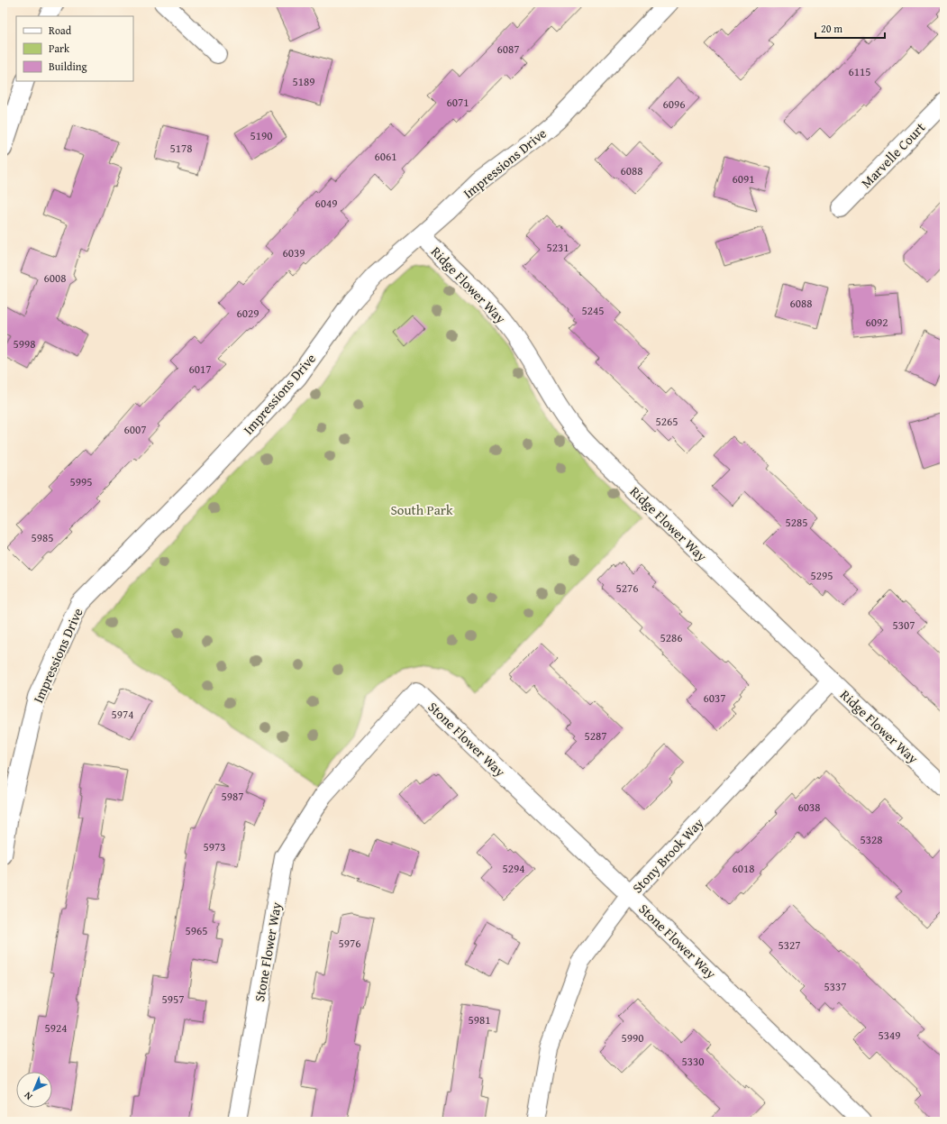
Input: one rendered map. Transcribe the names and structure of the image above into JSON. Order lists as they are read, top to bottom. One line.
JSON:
{"streets":{"street":["Marvelle Court","Impressions Drive","Ridge Flower Way","Stone Flower Way","Stony Brook Way"]},"crossings":[["Impressions Drive","Ridge Flower Way"],["Ridge Flower Way","Stony Brook Way"],["Stone Flower Way","Stony Brook Way"]],"parks":["South Park"],"house_numbers":["6087","6115","5189","6071","6096","5190","5178","6061","6088","6091","6049","5231","6039","6008","6088","5245","6029","6092","5998","6017","5265","6007","5995","5285","5985","5295","5276","5307","5286","6037","5974","5287","5987","6038","5328","5973","5294","6018","5965","5976","5327","5337","5957","5981","5924","5349","5990","5330"],"legend":["Road","Park","Building"],"scale_bar":"20 m","north":"bottom left"}
